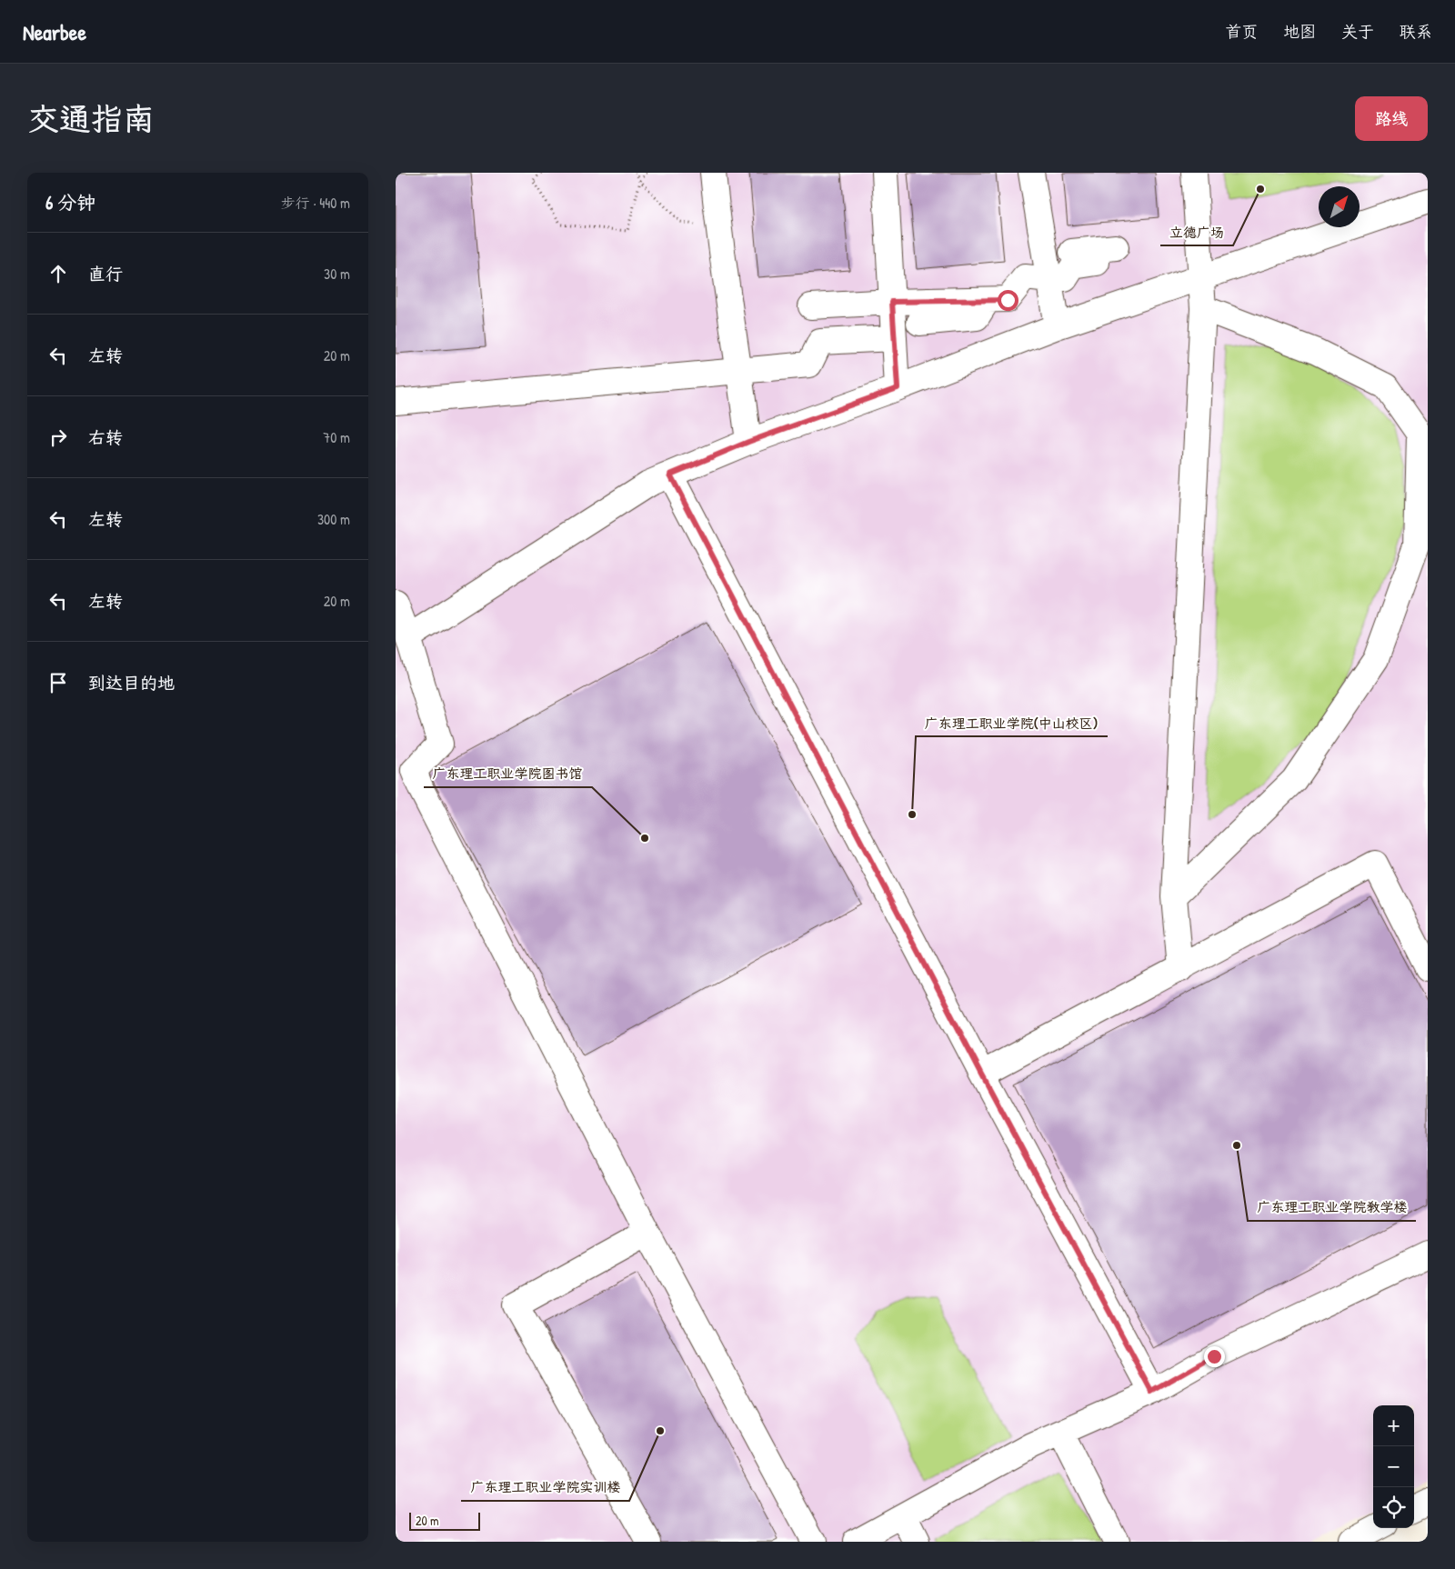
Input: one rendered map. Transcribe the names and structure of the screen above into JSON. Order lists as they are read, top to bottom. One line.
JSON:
{"places":["立德广场","广东理工职业学院(中山校区)","广东理工职业学院图书馆","广东理工职业学院教学楼","广东理工职业学院实训楼"],"scale_bar":"20 m","north":"top right","page":{"header":"Nearbee","nav":["首页","地图","关于","联系"],"buttons":"路线","title":"交通指南","heading":["6 分钟","步行 · 440 m"],"list":[["直行","30 m"],["左转","20 m"],["右转","70 m"],["左转","300 m"],["左转","20 m"],"到达目的地"],"map_buttons":["+","−"],"scale":"20 m"}}
